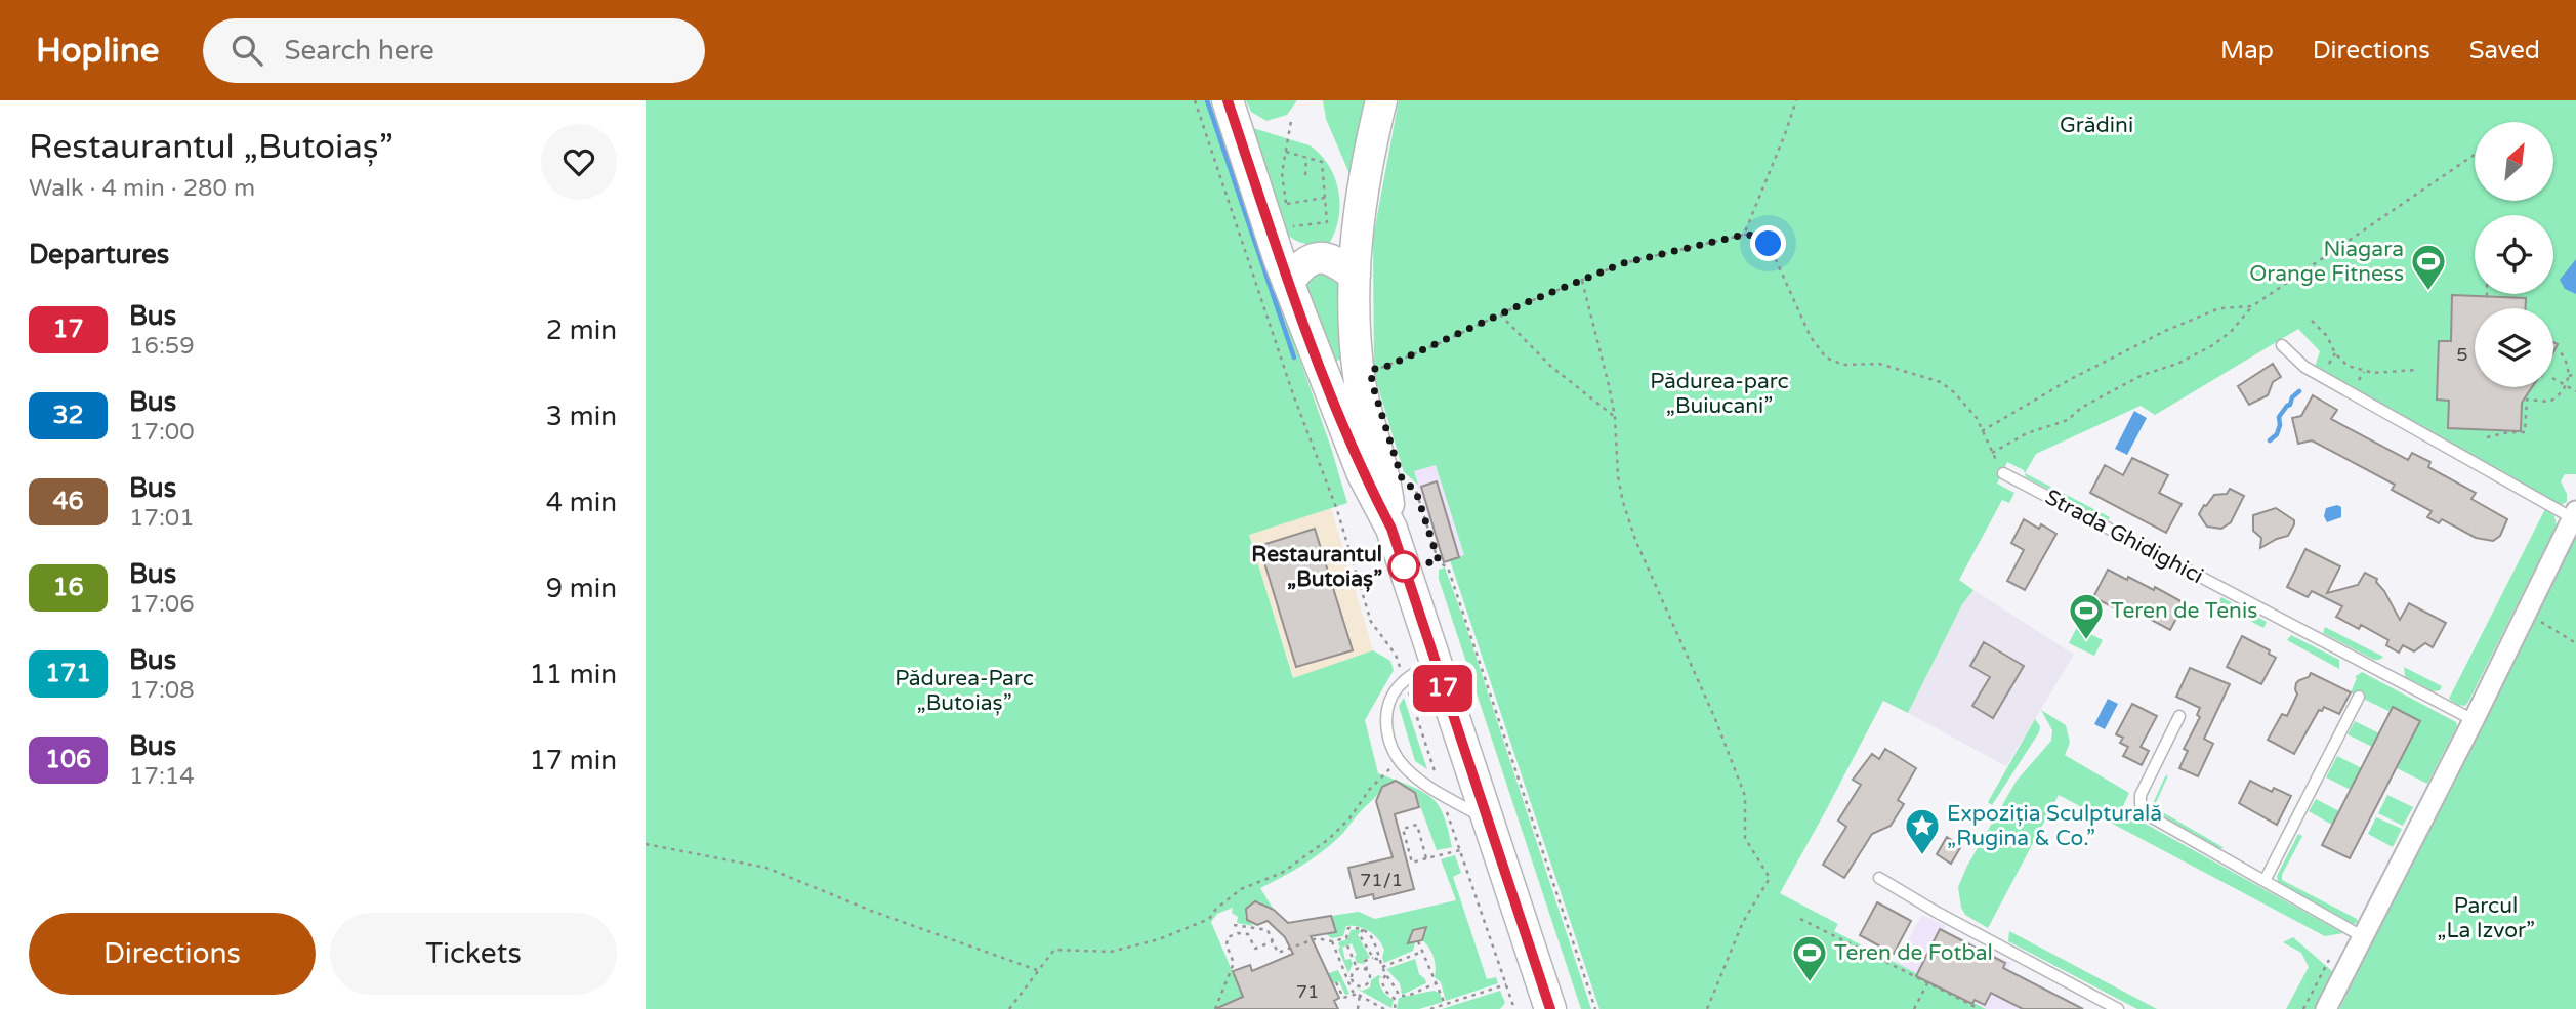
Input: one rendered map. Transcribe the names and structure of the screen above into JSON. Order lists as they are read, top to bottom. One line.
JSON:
{"streets":{"lane":["Strada Ghidighici"]},"parks":["Grădini","Pădurea-parc „Buiucani”","Pădurea-Parc „Butoiaș”","Parcul „La Izvor”"],"places":{"sports":["Niagara Orange Fitness","Teren de Tenis","Teren de Fotbal"],"other":["Restaurantul „Butoiaș”"],"place":["Expoziția Sculpturală „Rugina & Co.”"]},"lines":["bus line 17"],"house_numbers":["5","71/1","71"],"north":"top right","page":{"header":"Hopline","search":"Search here","nav":["Map","Directions","Saved"],"heading":[["Restaurantul „Butoiaș”","Walk · 4 min · 280 m"],"Departures"],"on_map":"17","list":[{"mark":"17","name":"Bus","note":"16:59","value":"2 min"},{"mark":"32","name":"Bus","note":"17:00","value":"3 min"},{"mark":"46","name":"Bus","note":"17:01","value":"4 min"},{"mark":"16","name":"Bus","note":"17:06","value":"9 min"},{"mark":"171","name":"Bus","note":"17:08","value":"11 min"},{"mark":"106","name":"Bus","note":"17:14","value":"17 min"}],"buttons":["Directions","Tickets"]}}
